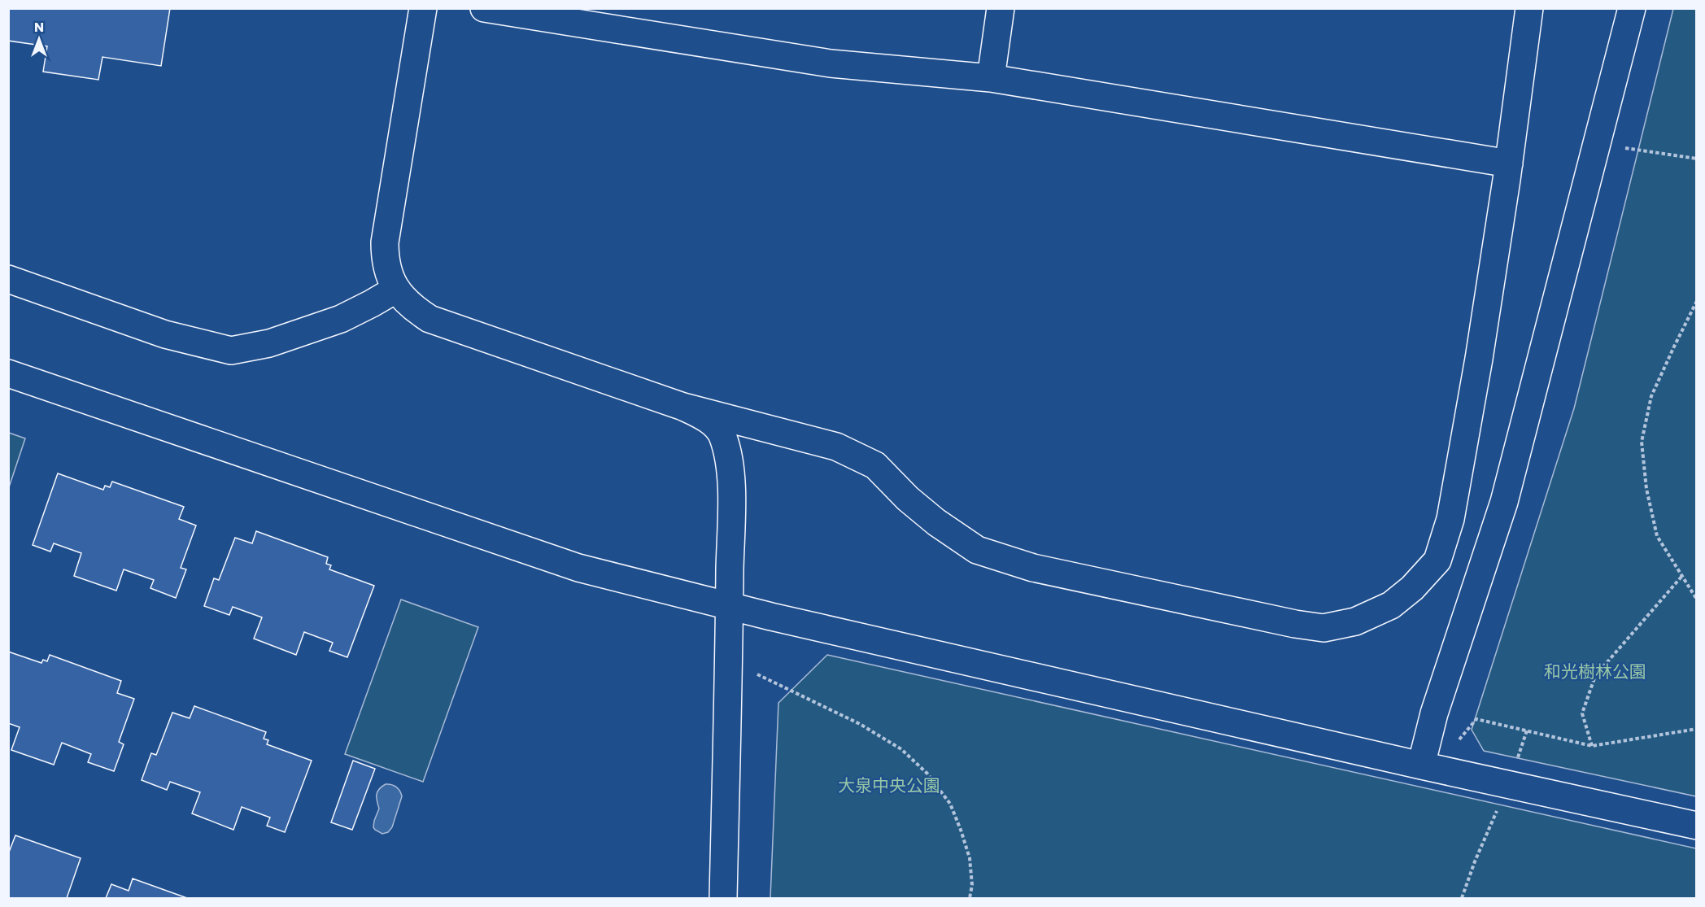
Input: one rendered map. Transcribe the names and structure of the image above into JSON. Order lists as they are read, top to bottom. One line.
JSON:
{"parks":["和光樹林公園","大泉中央公園"],"north":"top"}
